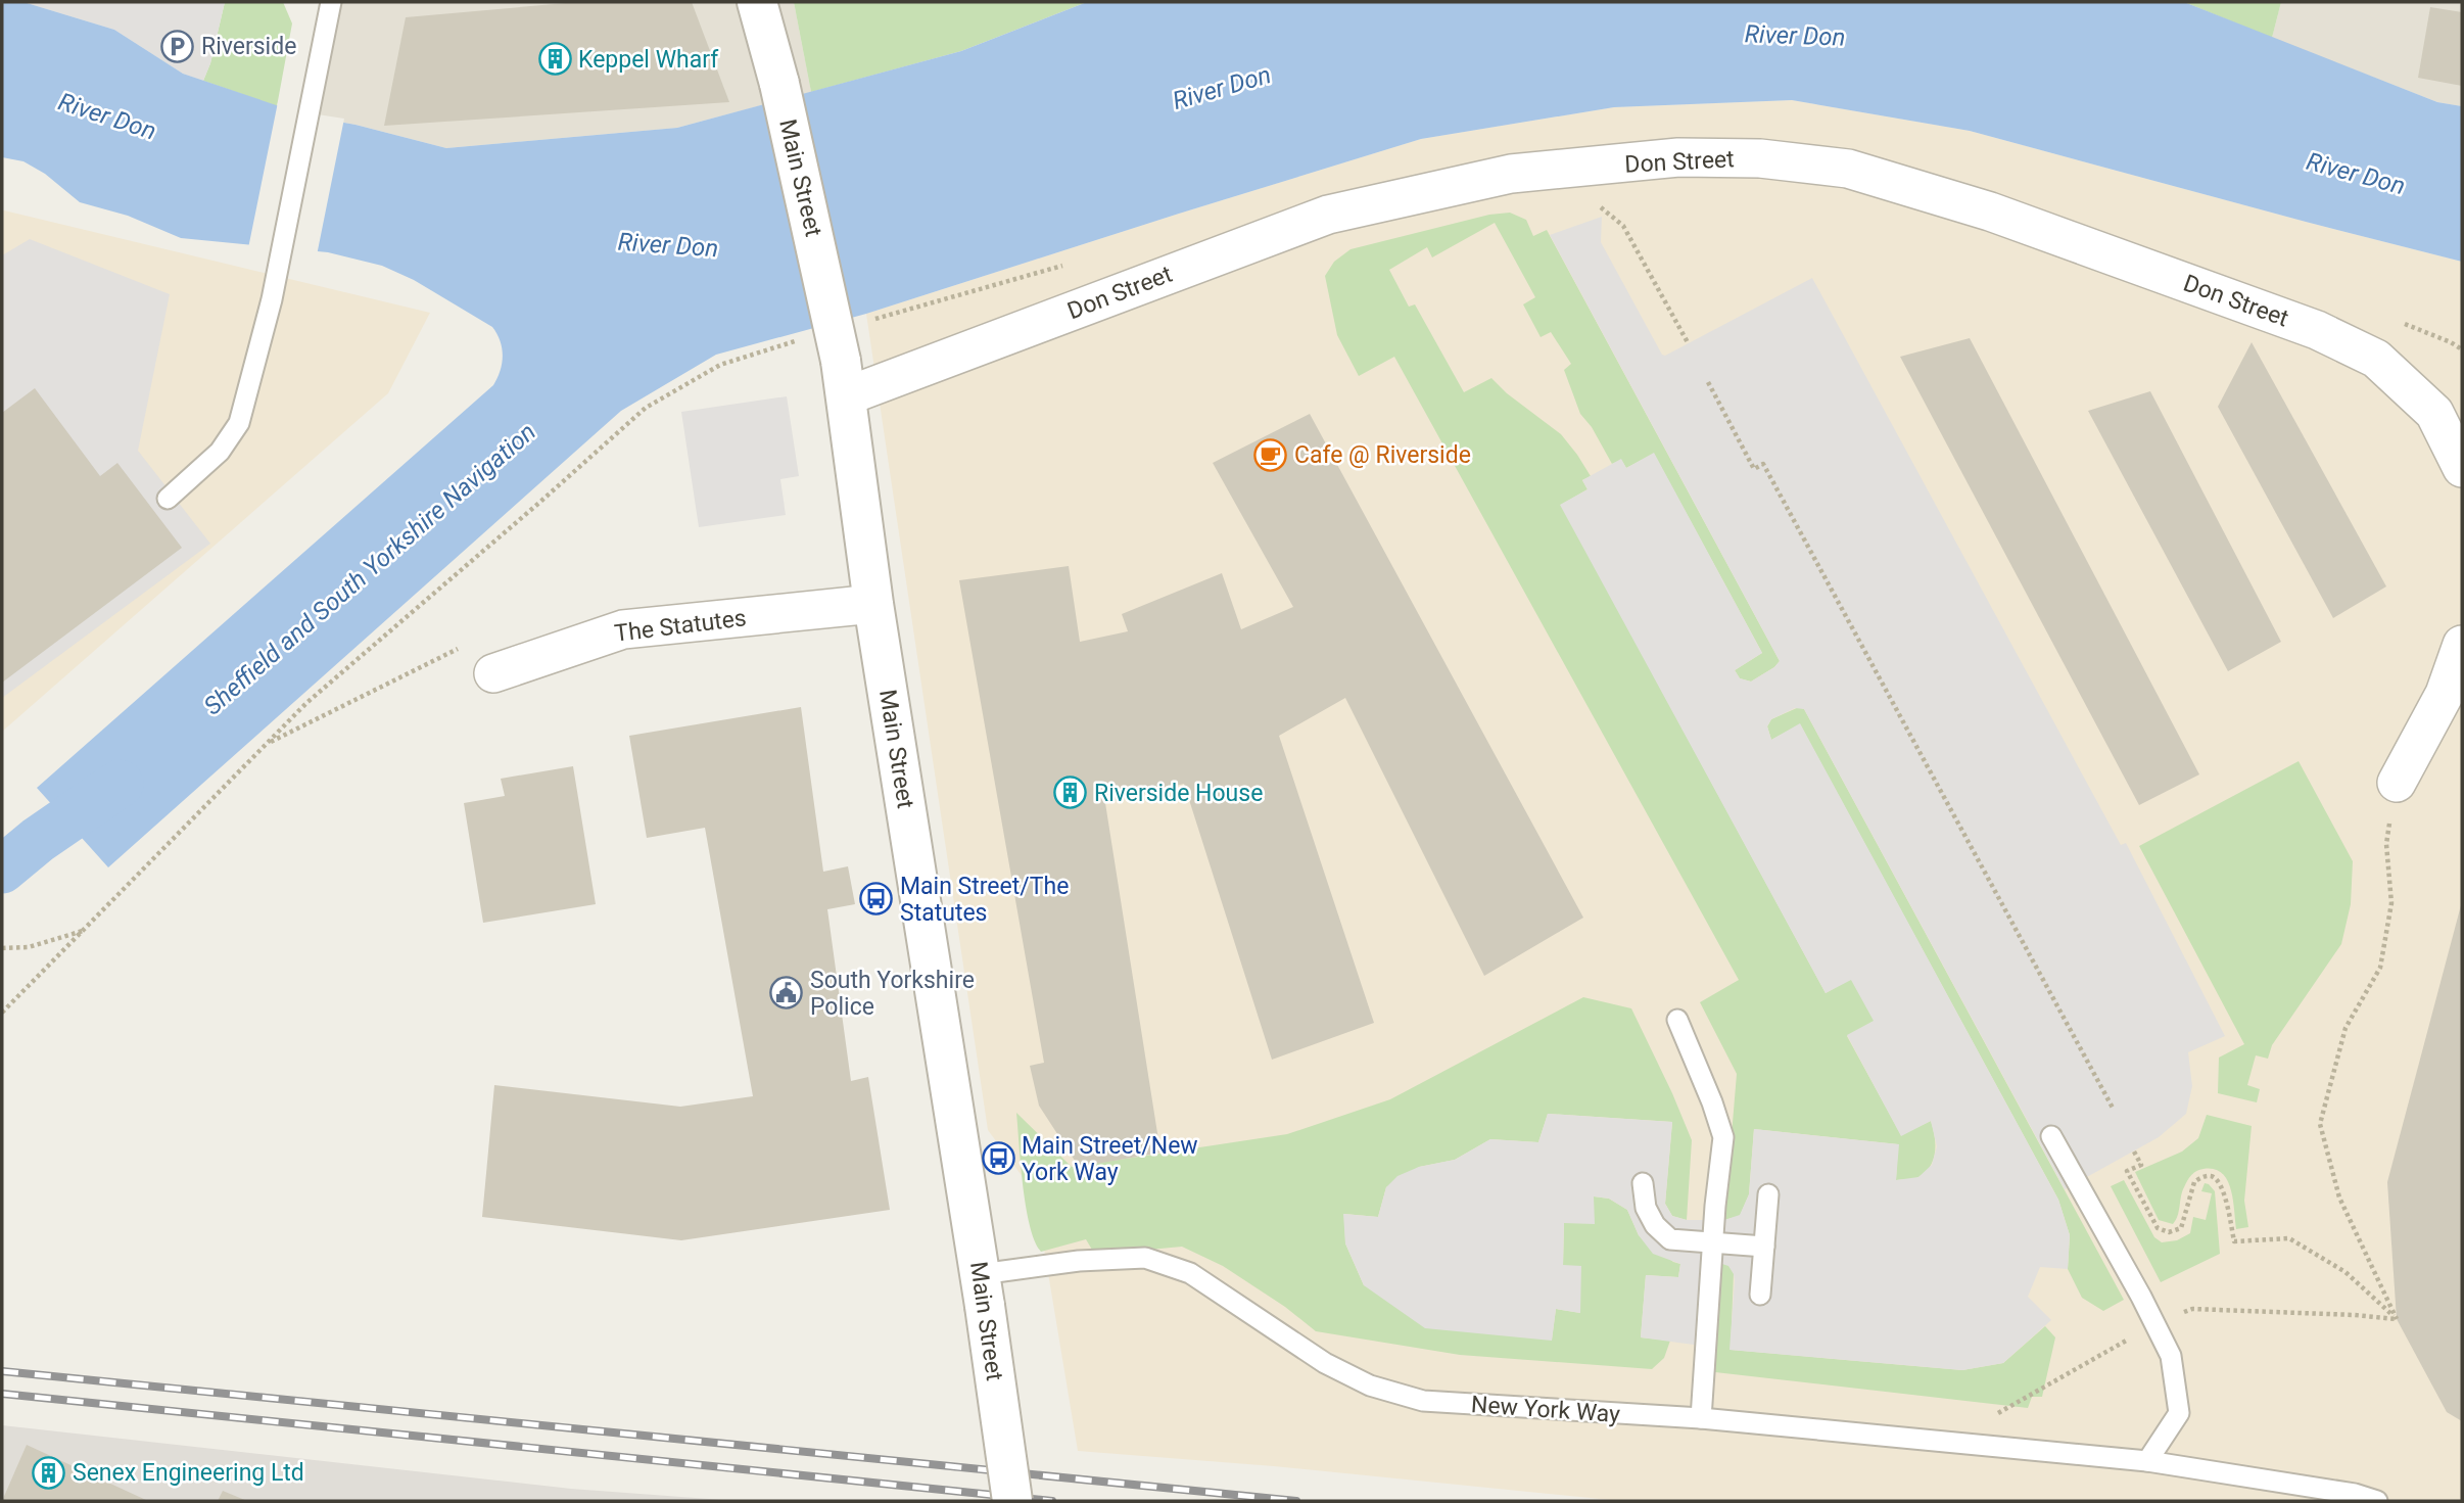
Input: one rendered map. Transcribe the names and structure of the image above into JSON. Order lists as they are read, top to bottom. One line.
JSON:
{"streets":{"street":["Don Street","Main Street","The Statutes"],"lane":["New York Way"]},"crossings":[["Don Street","Main Street"],["Main Street","The Statutes"],["Main Street","New York Way"]],"water":["River Don","Sheffield and South Yorkshire Navigation"],"places":{"parking":["Riverside"],"building":["Keppel Wharf","Riverside House","Senex Engineering Ltd"],"cafe":["Cafe @ Riverside"],"bus stop":["Main Street/The Statutes","Main Street/New York Way"],"public building":["South Yorkshire Police"]}}
